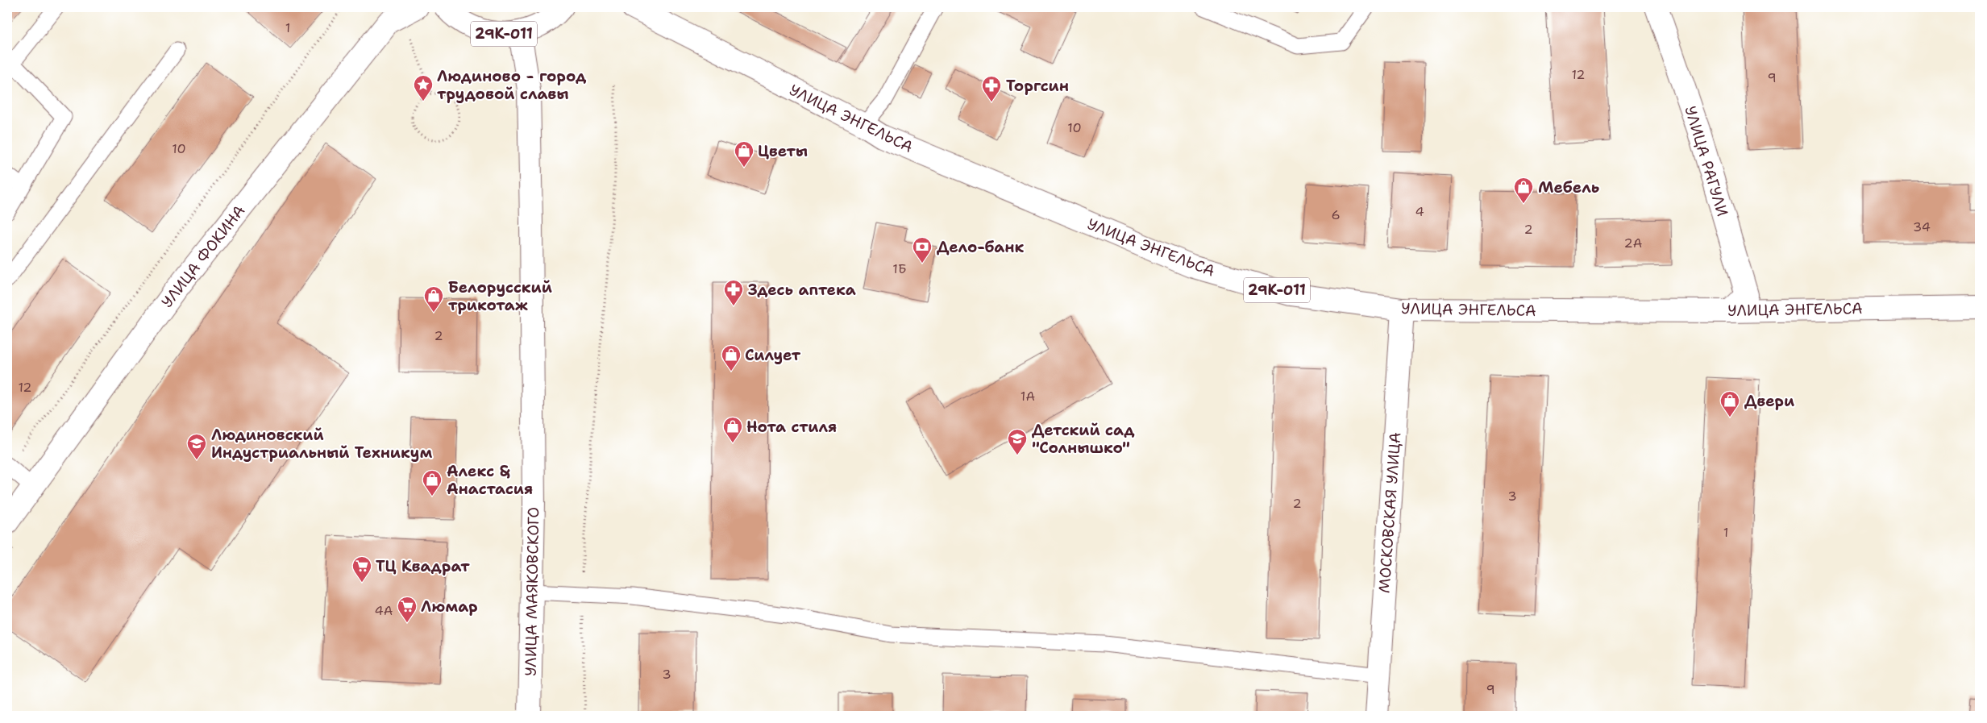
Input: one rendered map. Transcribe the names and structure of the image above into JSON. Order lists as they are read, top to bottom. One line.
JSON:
{"streets":{"street":["29К-011","УЛИЦА ЭНГЕЛЬСА","УЛИЦА РАГУЛИ","УЛИЦА ФОКИНА","МОСКОВСКАЯ УЛИЦА","УЛИЦА МАЯКОВСКОГО"]},"crossings":[["29К-011","УЛИЦА МАЯКОВСКОГО"],["УЛИЦА ЭНГЕЛЬСА","УЛИЦА РАГУЛИ"],["УЛИЦА ЭНГЕЛЬСА","МОСКОВСКАЯ УЛИЦА"]],"places":{"place":["Людиново - город трудовой славы"],"pharmacy":["Торгсин","Здесь аптека"],"shop":["Цветы","Мебель","Белорусский трикотаж","Силует","Двери","Нота стиля","Алекс & Анастасия"],"bank":["Дело-банк"],"school or university":["Детский сад \"Солнышко\"","Людиновский Индустриальный Техникум"],"supermarket":["ТЦ Квадрат","Люмар"]},"house_numbers":["1","12","9","10","10","4","6","34","2","2А","1Б","2","12","1А","3","2","1","4А","3","9"]}
